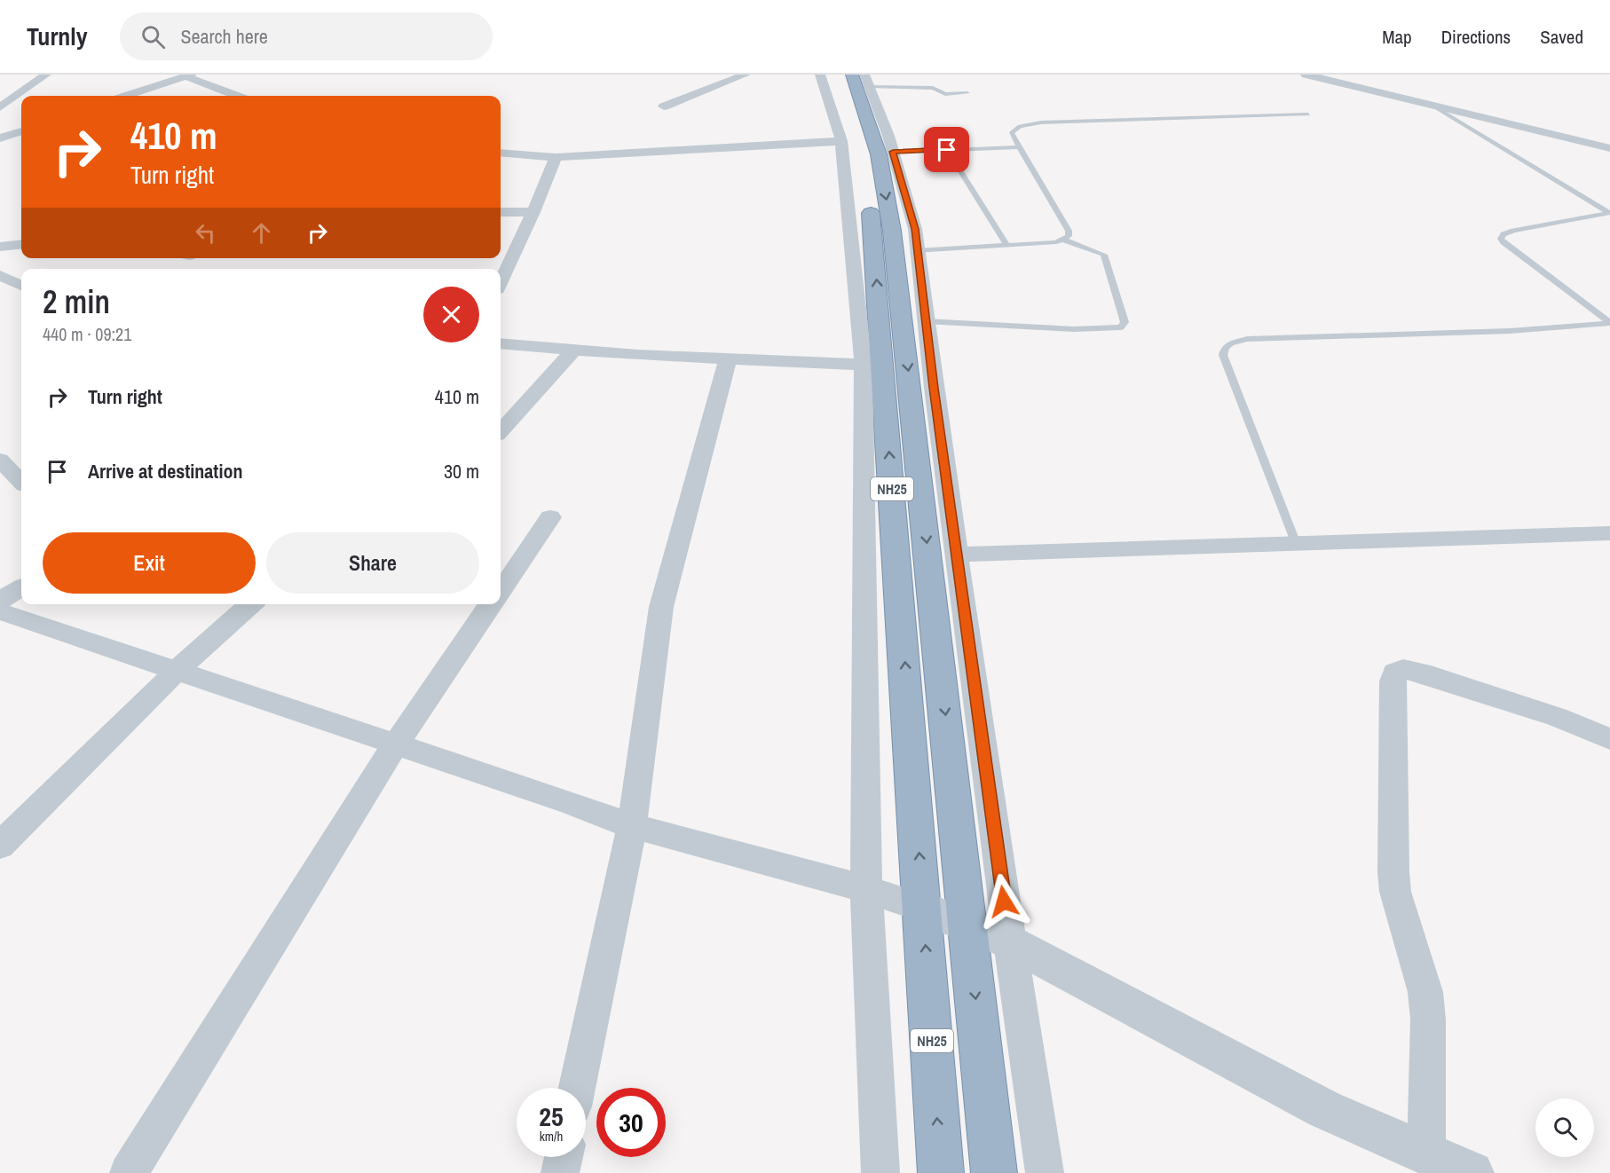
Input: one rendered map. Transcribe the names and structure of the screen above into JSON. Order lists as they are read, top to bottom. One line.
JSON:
{"streets":{"highway":["NH25"]},"page":{"header":"Turnly","search":"Search here","nav":["Map","Directions","Saved"],"turn":["410 m","Turn right"],"heading":["2 min","440 m · 09:21"],"list":[{"name":"Turn right","value":"410 m"},{"name":"Arrive at destination","value":"30 m"}],"buttons":["Exit","Share"],"speed":"25 km/h","limit":"30"}}
